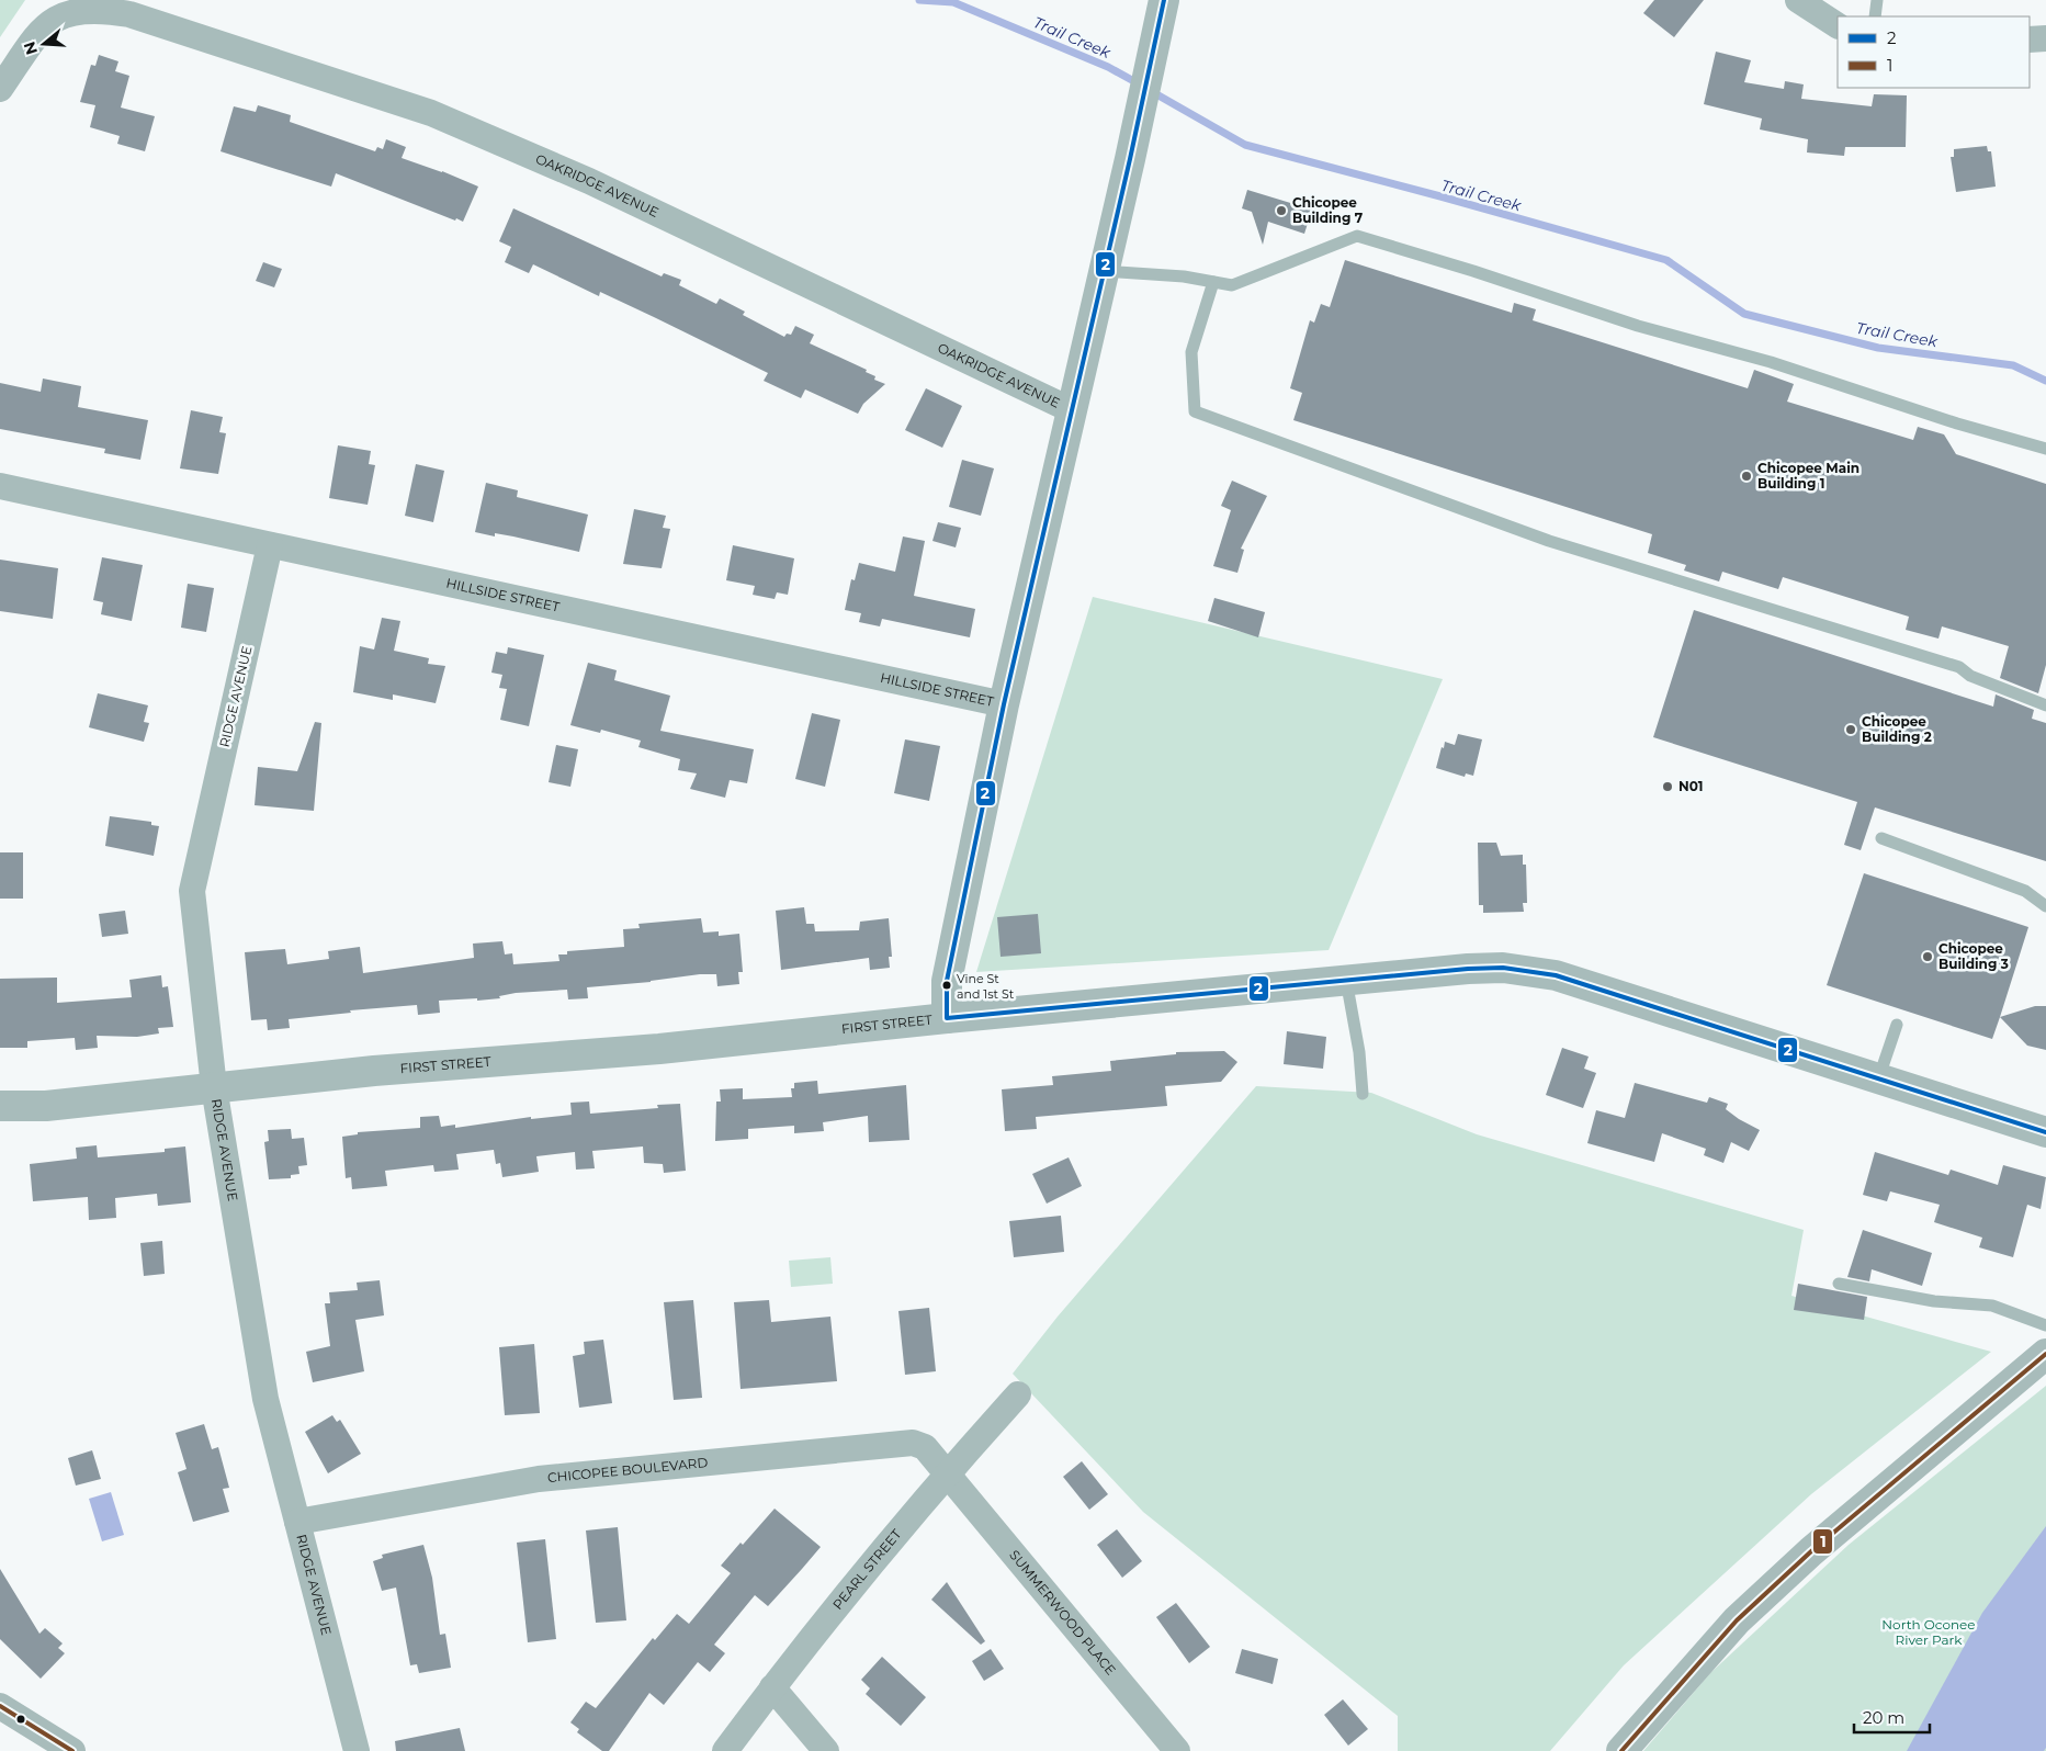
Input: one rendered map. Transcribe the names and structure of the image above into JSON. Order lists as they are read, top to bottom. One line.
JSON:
{"streets":{"street":["OAKRIDGE AVENUE","HILLSIDE STREET","RIDGE AVENUE","FIRST STREET","CHICOPEE BOULEVARD","PEARL STREET","SUMMERWOOD PLACE"]},"crossings":[["HILLSIDE STREET","RIDGE AVENUE"],["RIDGE AVENUE","FIRST STREET"],["RIDGE AVENUE","CHICOPEE BOULEVARD"],["CHICOPEE BOULEVARD","PEARL STREET"],["CHICOPEE BOULEVARD","SUMMERWOOD PLACE"],["PEARL STREET","SUMMERWOOD PLACE"]],"water":["Trail Creek"],"parks":["North Oconee River Park"],"places":["Chicopee Building 7","Chicopee Main Building 1","Chicopee Building 2","N01","Chicopee Building 3","Vine St and 1st St"],"lines":["transit line 2","transit line 1"],"legend":["2","1"],"scale_bar":"20 m","north":"left"}
